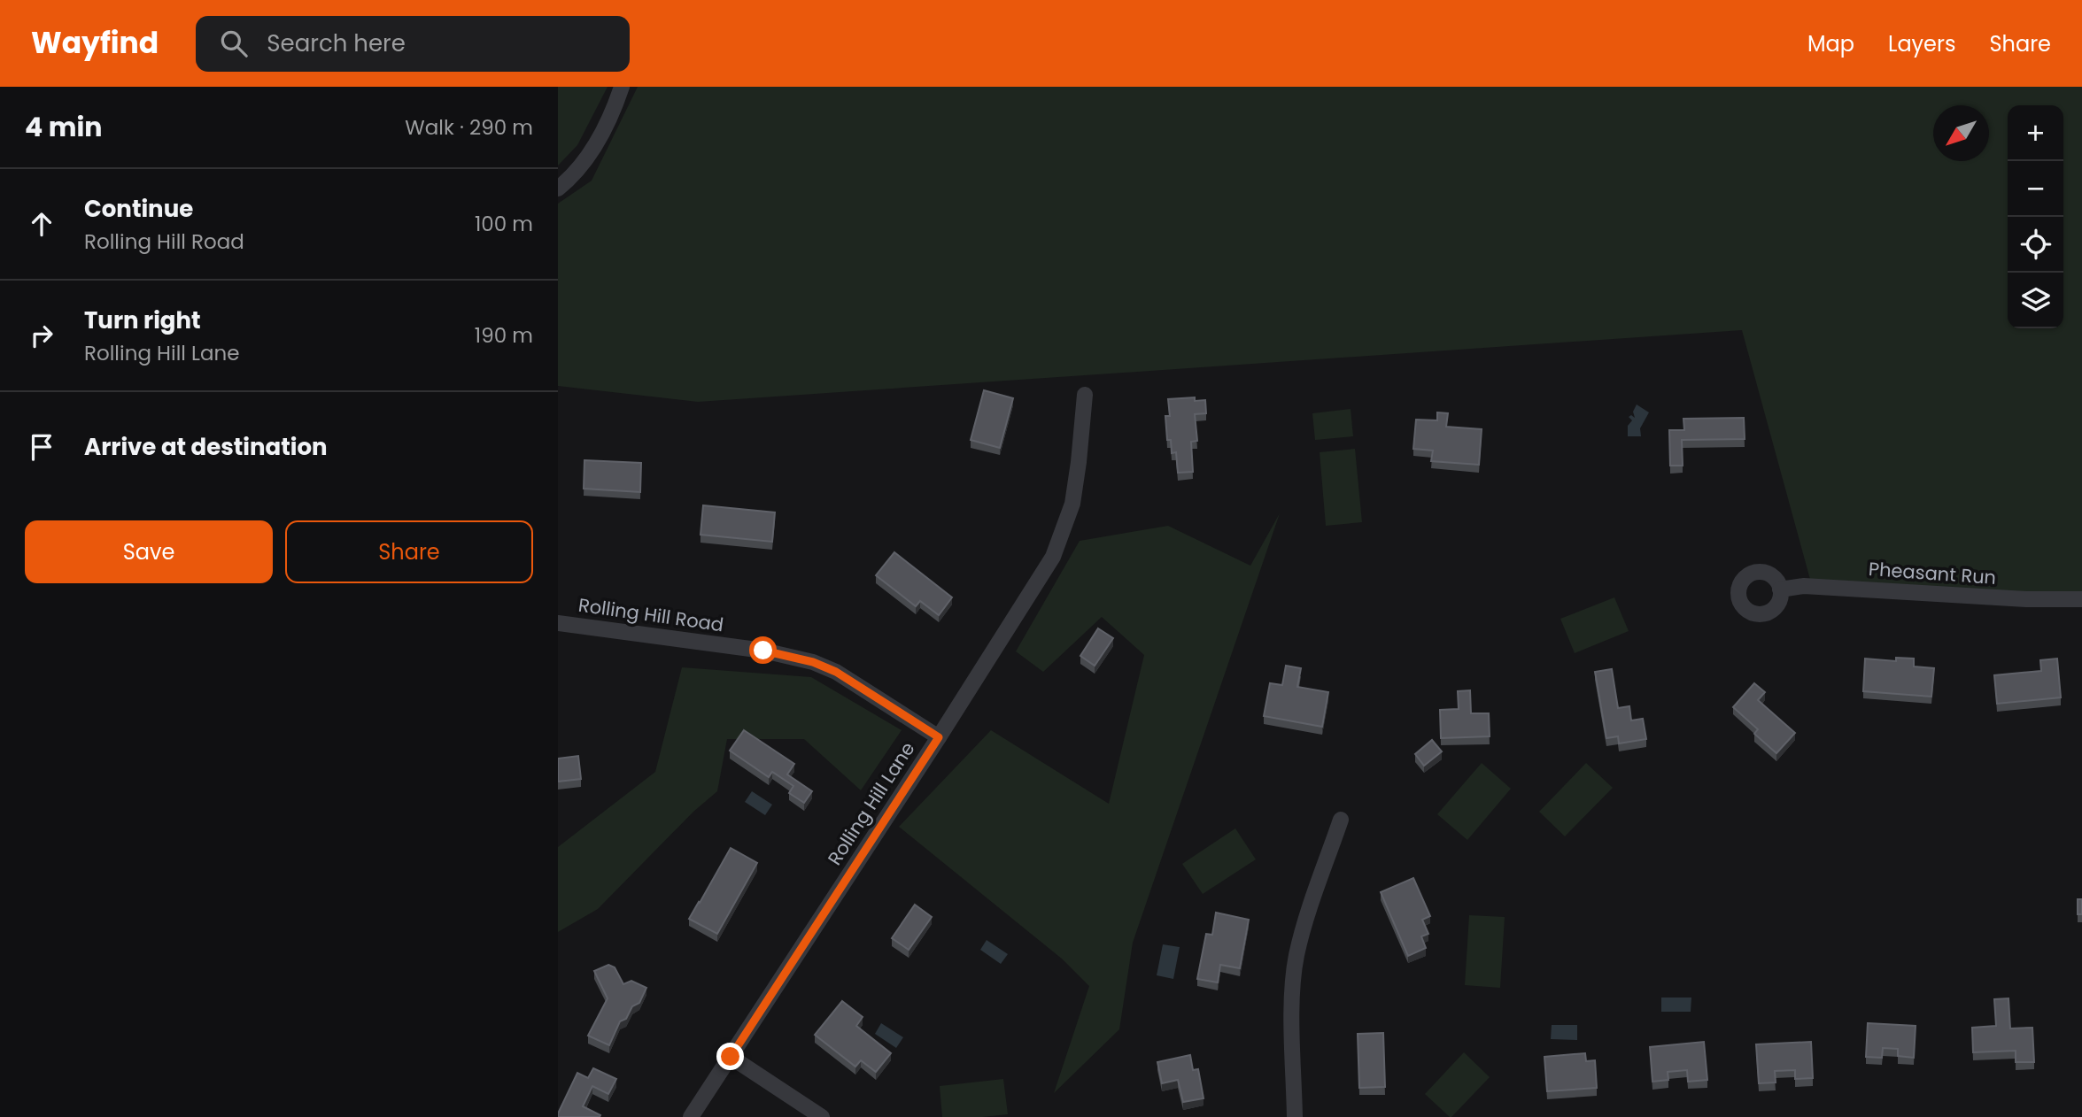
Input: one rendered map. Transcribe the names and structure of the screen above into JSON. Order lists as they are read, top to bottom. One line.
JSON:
{"streets":{"street":["Pheasant Run","Rolling Hill Road","Rolling Hill Lane"]},"crossings":[["Rolling Hill Road","Rolling Hill Lane"]],"north":"bottom left","page":{"header":"Wayfind","search":"Search here","nav":["Map","Layers","Share"],"heading":["4 min","Walk · 290 m"],"map_buttons":["+","−"],"list":[["Continue","Rolling Hill Road","100 m"],["Turn right","Rolling Hill Lane","190 m"],"Arrive at destination"],"buttons":["Save","Share"]}}
